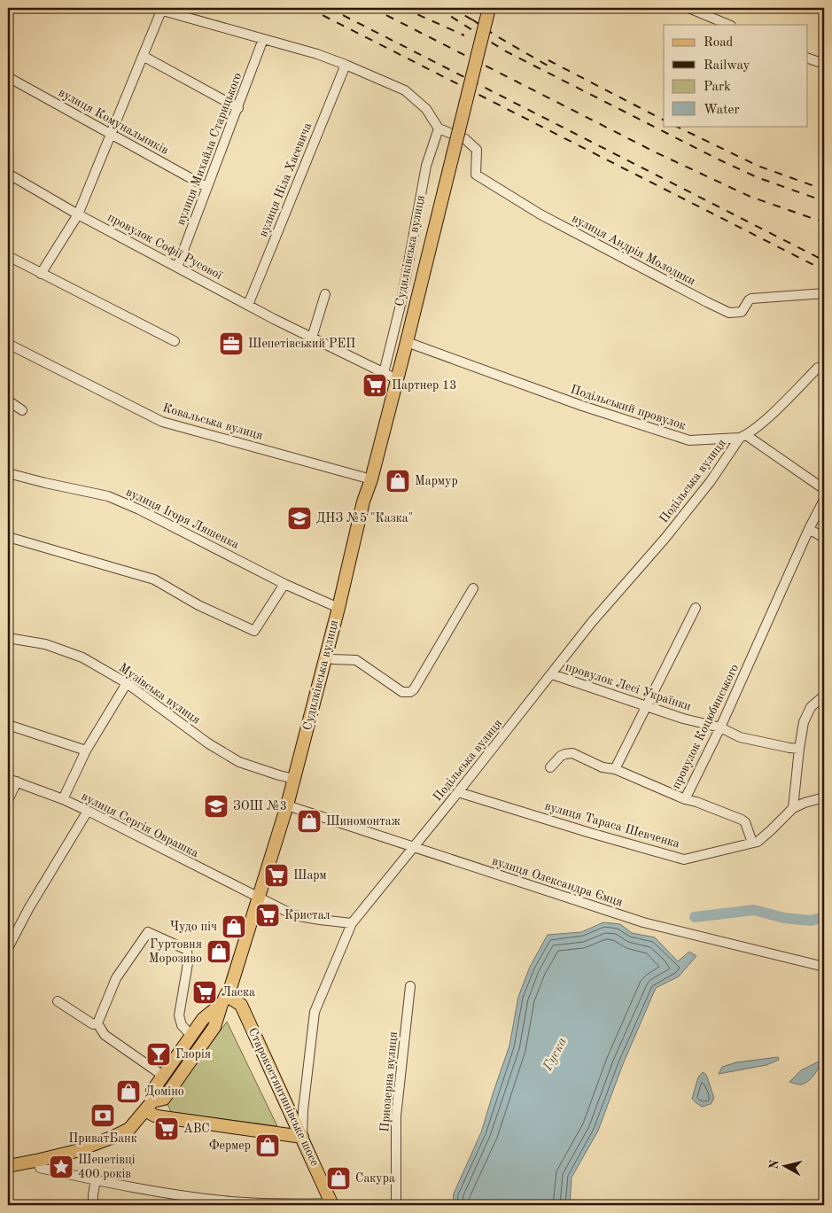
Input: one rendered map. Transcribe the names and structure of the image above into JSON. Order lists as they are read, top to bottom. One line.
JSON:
{"streets":{"main road":["Судилківська вулиця","Старокостянтинівське шосе"],"street":["вулиця Комунальників","вулиця Михайла Старицького","вулиця Ніла Хасевича","провулок Софії Русової","вулиця Андрія Молодики","Подільський провулок","Ковальська вулиця","Подільська вулиця","вулиця Ігоря Ляшенка","провулок Лесі Українки","Музівська вулиця","провулок Коцюбинського","вулиця Сергія Оврашка","вулиця Тараса Шевченка","вулиця Олександра Ємця","Приозерна вулиця"]},"crossings":[["вулиця Комунальників","вулиця Михайла Старицького"],["вулиця Михайла Старицького","провулок Софії Русової"],["вулиця Ніла Хасевича","провулок Софії Русової"],["провулок Софії Русової","Судилківська вулиця"],["вулиця Андрія Молодики","Судилківська вулиця"],["Судилківська вулиця","Подільський провулок"],["Судилківська вулиця","Ковальська вулиця"],["Судилківська вулиця","вулиця Ігоря Ляшенка"],["Судилківська вулиця","Музівська вулиця"],["Судилківська вулиця","вулиця Сергія Оврашка"],["Судилківська вулиця","вулиця Олександра Ємця"],["Судилківська вулиця","Старокостянтинівське шосе"],["Подільський провулок","Подільська вулиця"],["Подільська вулиця","провулок Лесі Українки"],["Подільська вулиця","вулиця Сергія Оврашка"],["Подільська вулиця","вулиця Тараса Шевченка"],["Подільська вулиця","вулиця Олександра Ємця"],["Подільська вулиця","Старокостянтинівське шосе"],["провулок Лесі Українки","провулок Коцюбинського"]],"water":["Гуска"],"places":{"office":["Шепетівський РЕП"],"supermarket":["Партнер 13","Шарм","Кристал","Ласка","АВС"],"shop":["Мармур","Шиномонтаж","Чудо піч","Гуртовня Морозиво","Доміно","Фермер","Сакура"],"school or university":["ДНЗ №5 \"Казка\"","ЗОШ №3"],"bar":["Глорія"],"bank":["ПриватБанк"],"place":["Шепетівці 400 років"]},"legend":["Road","Railway","Park","Water"],"north":"left"}
